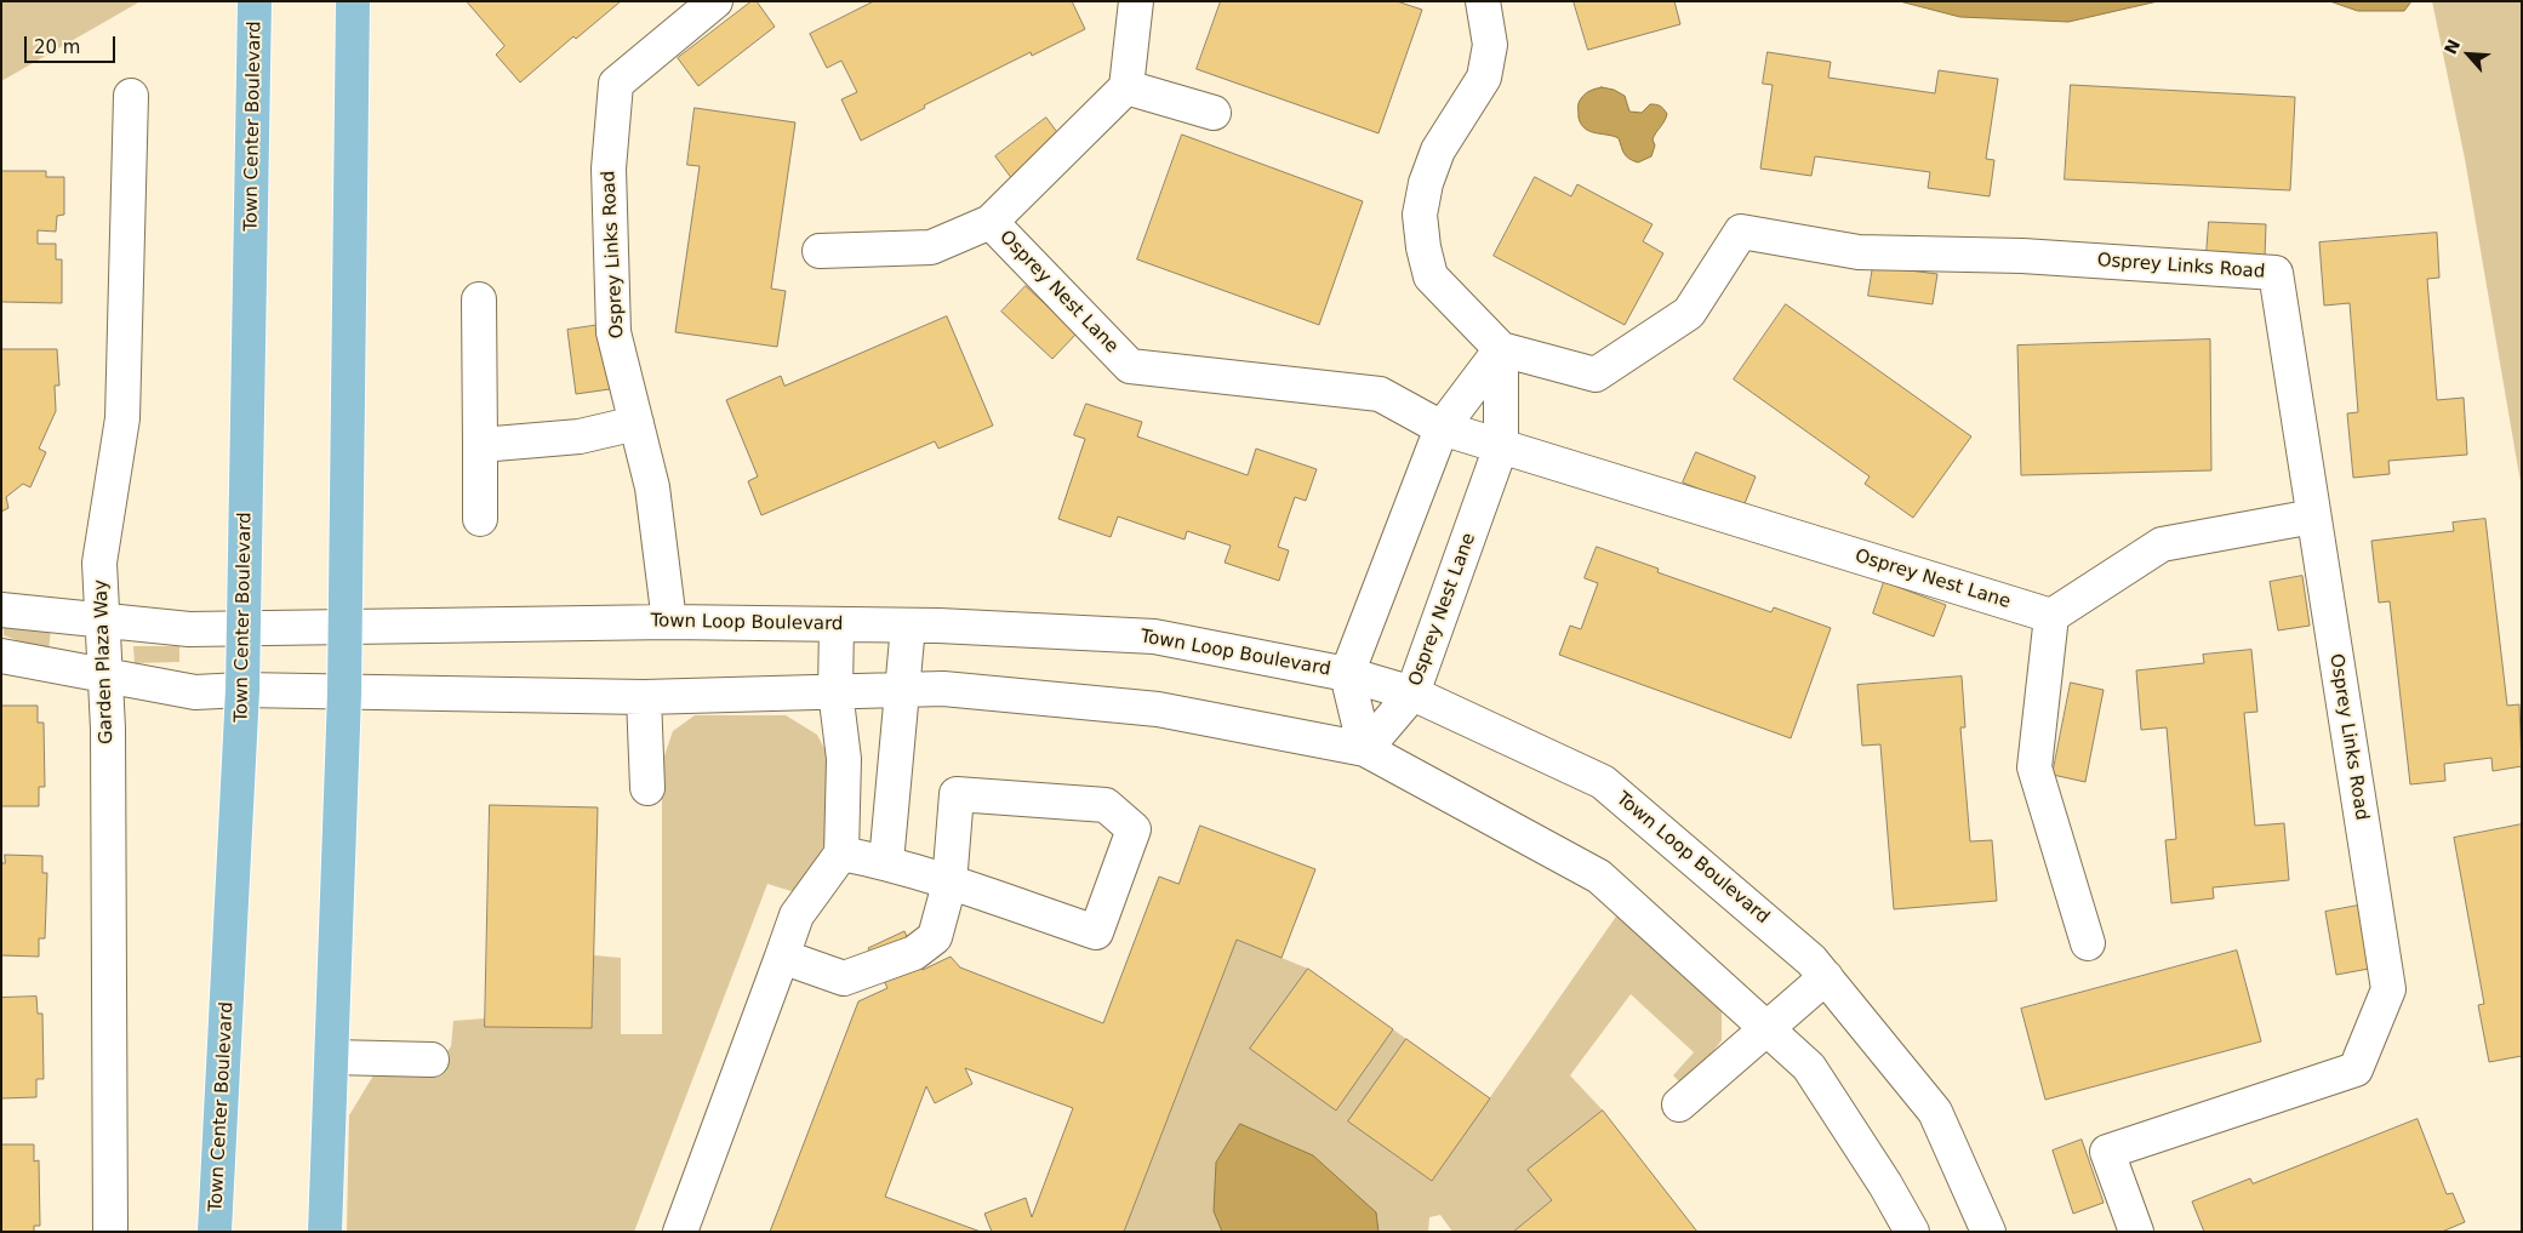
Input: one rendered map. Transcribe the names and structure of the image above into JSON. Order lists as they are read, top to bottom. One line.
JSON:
{"streets":{"main road":["Town Center Boulevard"],"street":["Osprey Links Road","Osprey Nest Lane","Town Loop Boulevard","Garden Plaza Way"]},"crossings":[["Town Center Boulevard","Town Loop Boulevard"],["Osprey Links Road","Osprey Nest Lane"],["Osprey Links Road","Town Loop Boulevard"],["Osprey Nest Lane","Town Loop Boulevard"],["Town Loop Boulevard","Garden Plaza Way"]],"scale_bar":"20 m","north":"top left"}
